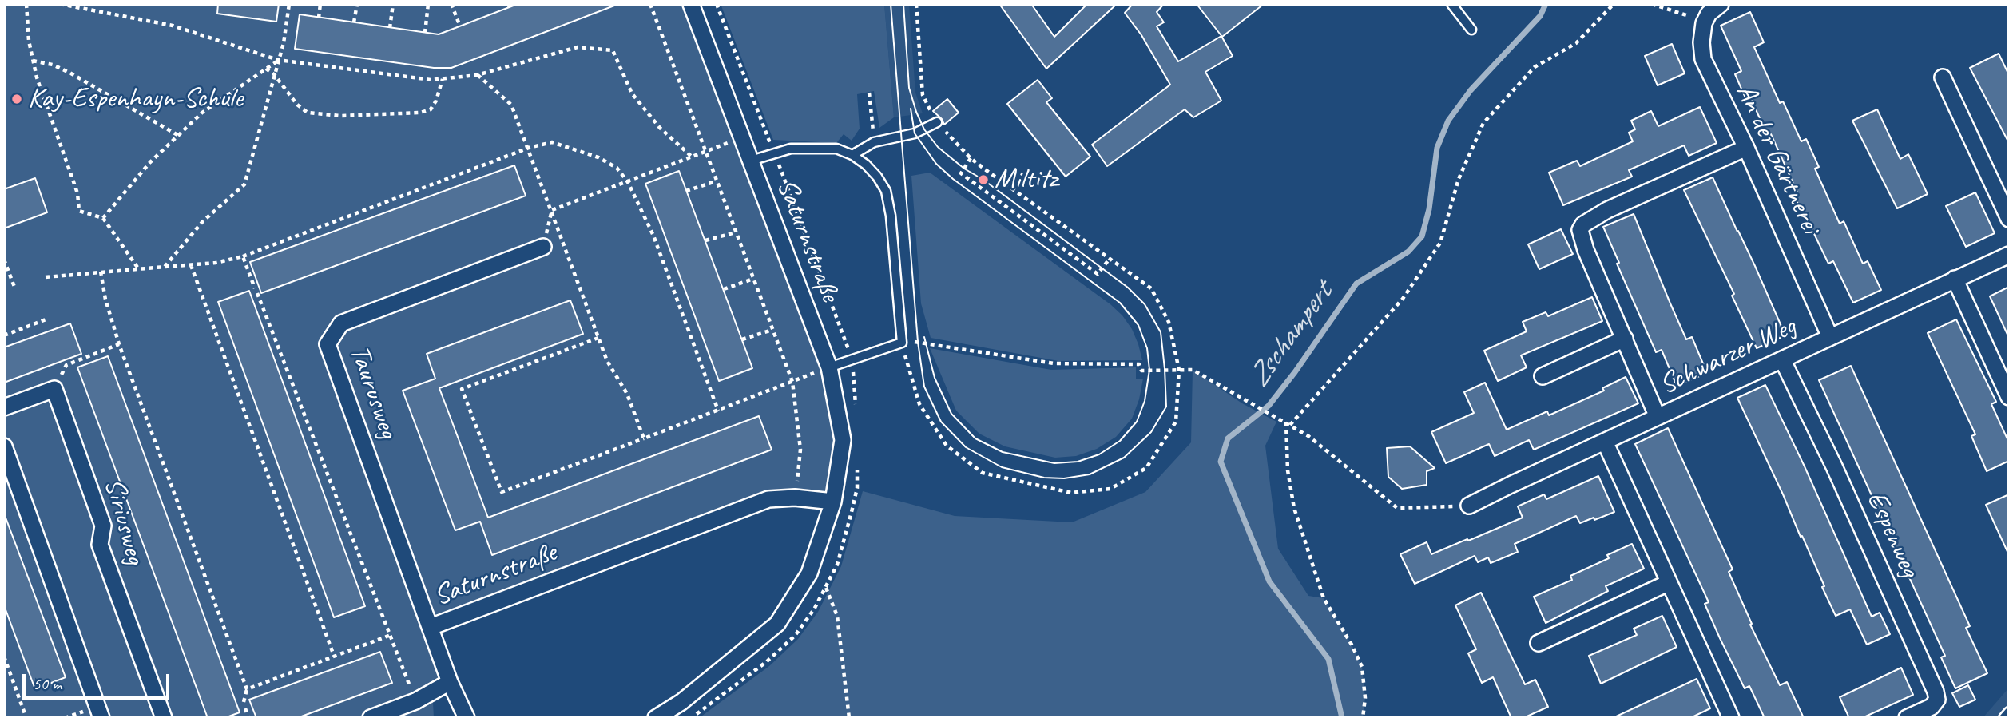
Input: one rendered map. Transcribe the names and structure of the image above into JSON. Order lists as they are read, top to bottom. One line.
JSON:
{"streets":{"street":["An der Gärtnerei","Saturnstraße","Schwarzer Weg","Taurusweg","Siriusweg","Espenweg"]},"crossings":[["An der Gärtnerei","Schwarzer Weg"],["Saturnstraße","Taurusweg"],["Schwarzer Weg","Espenweg"]],"water":["Zschampert"],"places":["Kay-Espenhayn-Schule","Miltitz"],"scale_bar":"50 m"}
